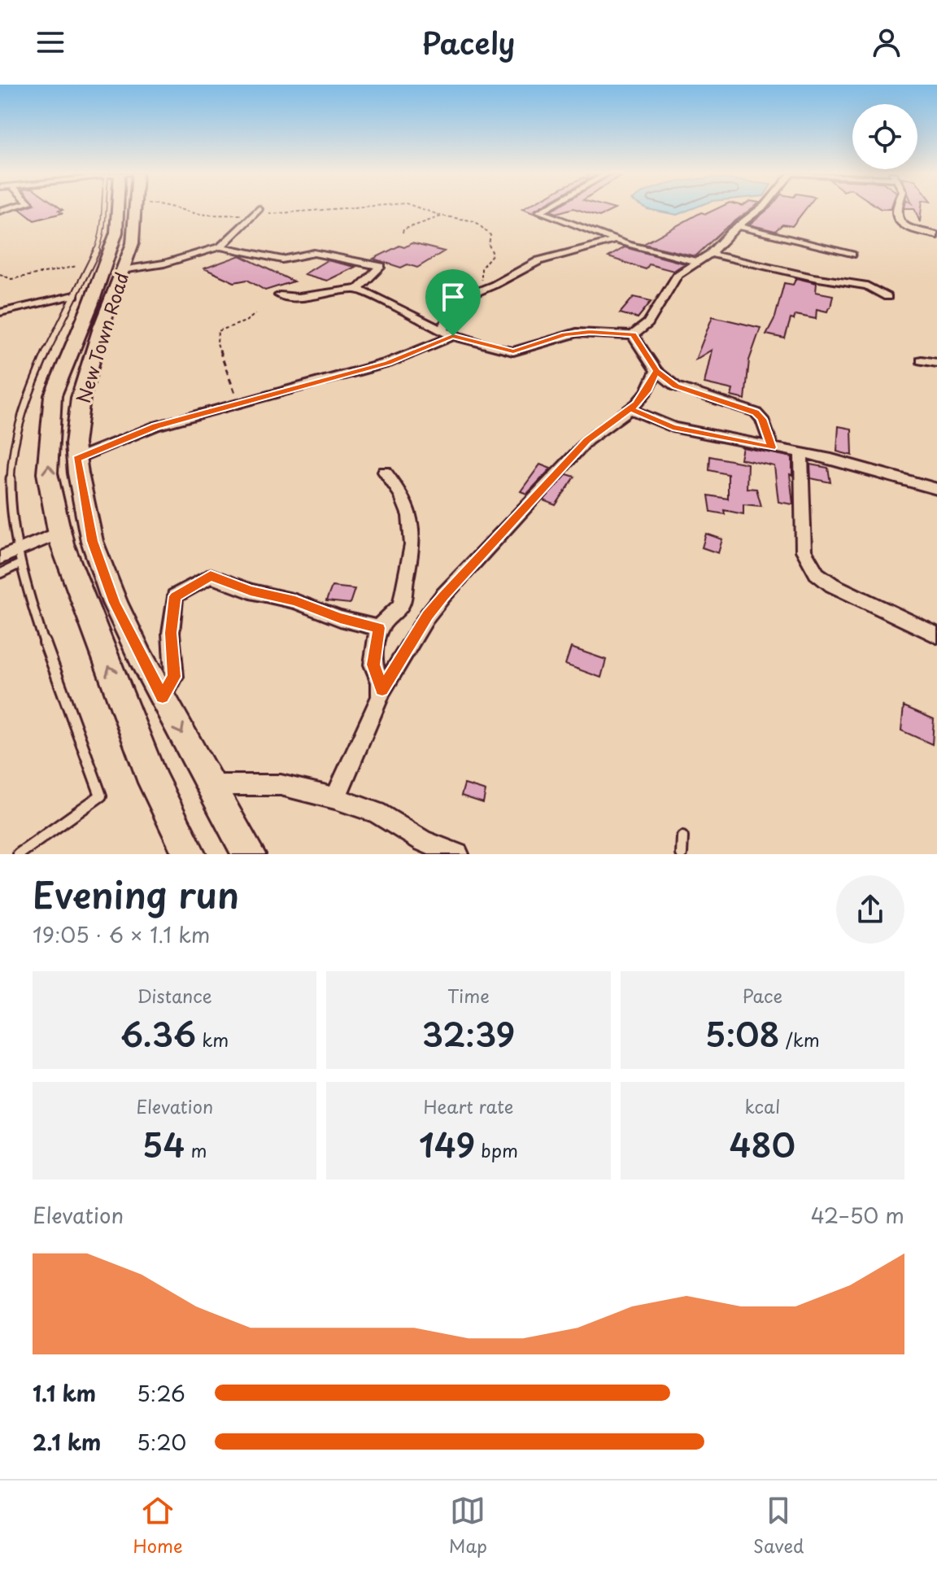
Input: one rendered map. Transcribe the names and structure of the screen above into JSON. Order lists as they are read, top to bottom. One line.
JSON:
{"streets":{"main road":["New Town Road"]},"page":{"header":"Pacely","heading":["Evening run","19:05 · 6 × 1.1 km"],"stats":[["Distance","6.36 km"],["Time","32:39"],["Pace","5:08 /km"],["Elevation","54 m"],["Heart rate","149 bpm"],["kcal","480"]],"chart":["Elevation","42–50 m"],"list":[{"name":"1.1 km","note":"5:26"},{"name":"2.1 km","note":"5:20"}],"tabs":["Home","Map","Saved"]}}
